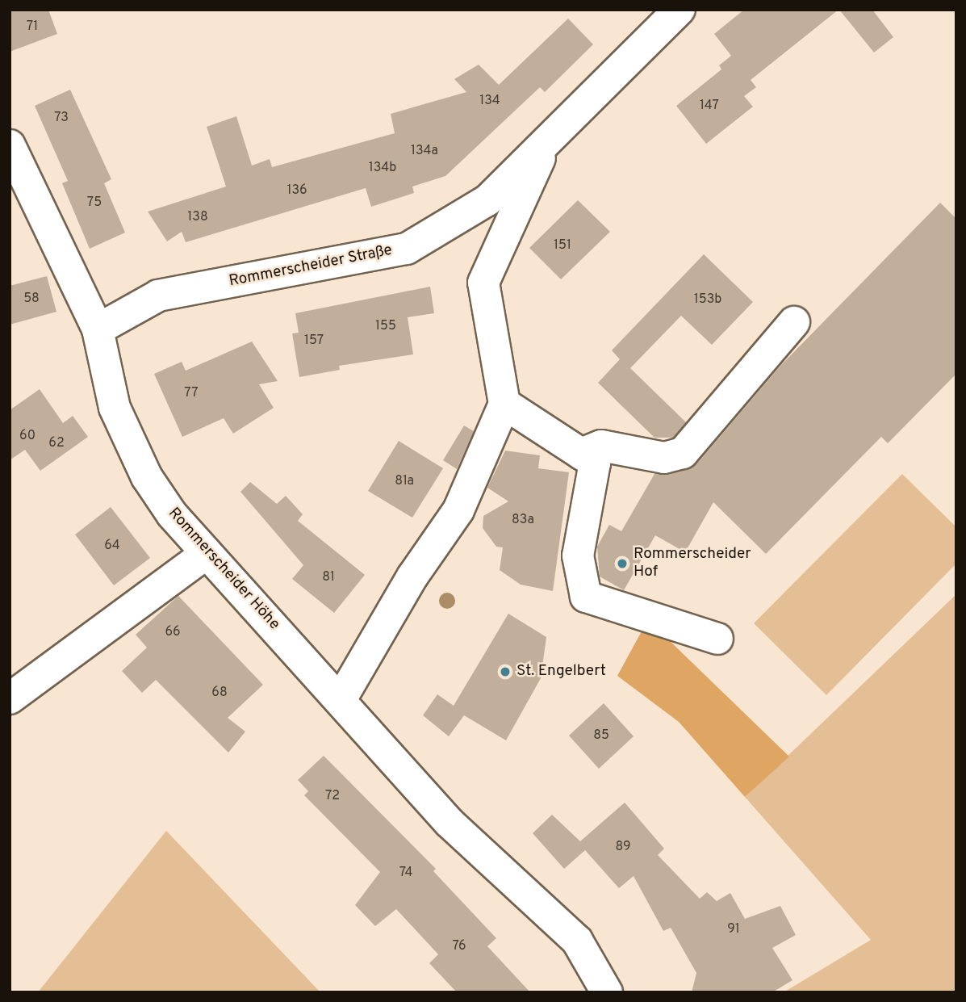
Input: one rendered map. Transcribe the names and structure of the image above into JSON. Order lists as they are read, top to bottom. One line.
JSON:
{"streets":{"street":["Rommerscheider Straße","Rommerscheider Höhe"]},"crossings":[["Rommerscheider Straße","Rommerscheider Höhe"]],"places":["Rommerscheider Hof","St. Engelbert"],"house_numbers":["71","134","147","73","134a","134b","136","75","138","151","58","153b","155","157","77","60","62","81a","83a","64","81","66","68","85","72","89","74","91","76"]}
